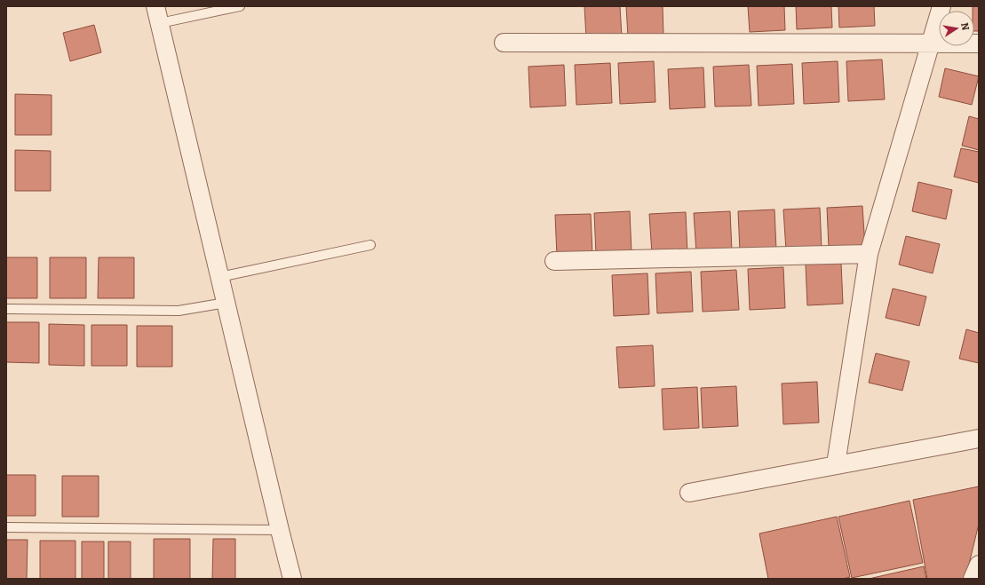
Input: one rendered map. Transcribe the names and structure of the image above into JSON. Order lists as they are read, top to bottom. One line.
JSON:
{"north":"right"}
